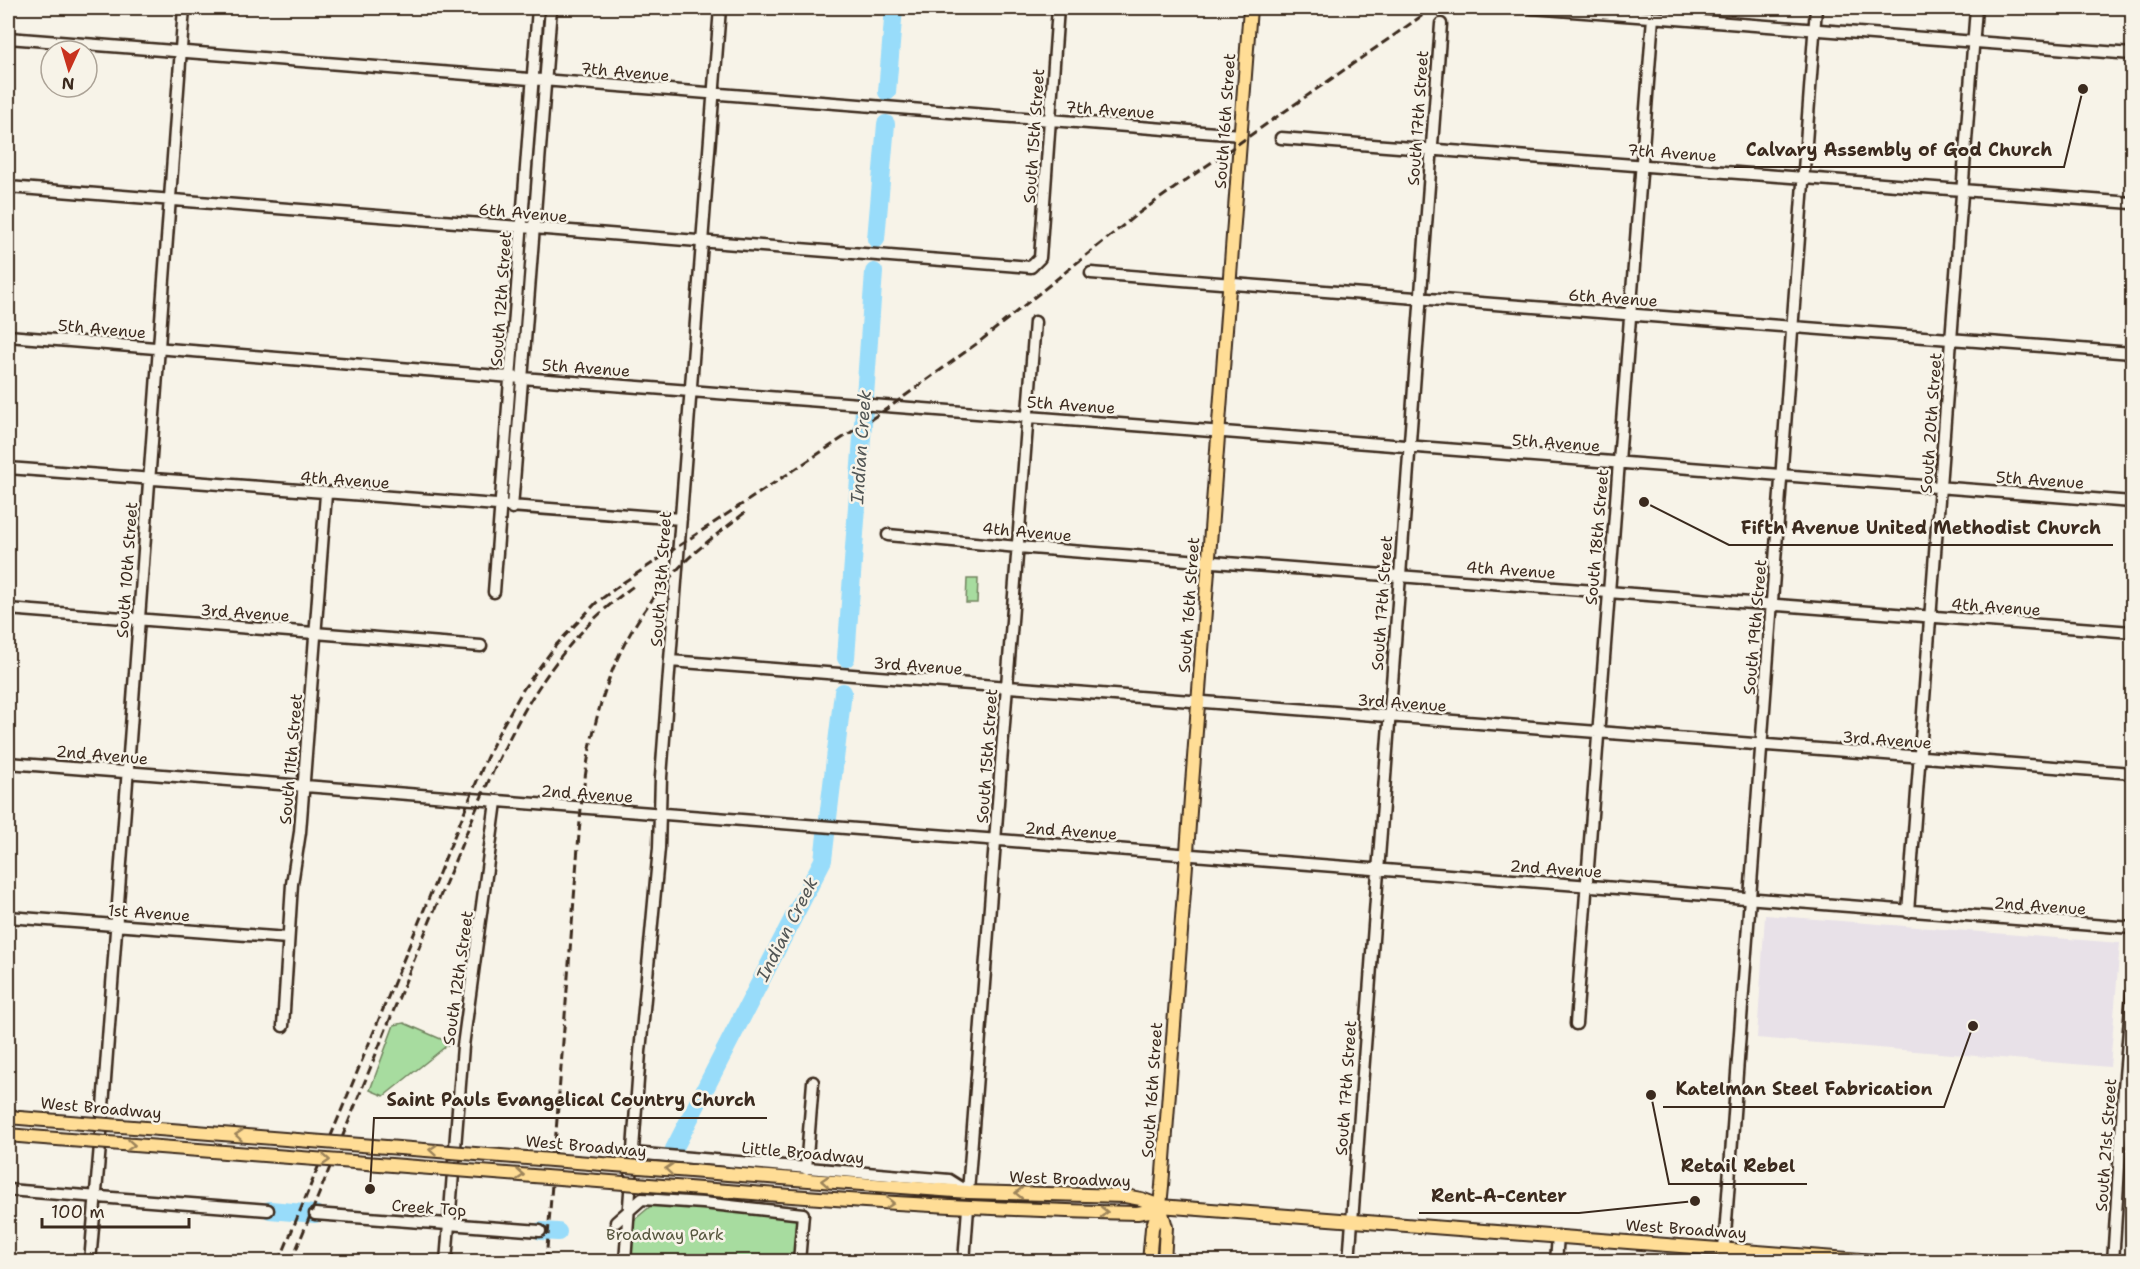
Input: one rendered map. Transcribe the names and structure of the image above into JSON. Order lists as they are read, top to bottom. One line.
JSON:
{"streets":{"main road":["South 16th Street","West Broadway"],"street":["7th Avenue","South 17th Street","South 15th Street","6th Avenue","South 12th Street","5th Avenue","South 20th Street","4th Avenue","South 18th Street","South 10th Street","South 13th Street","3rd Avenue","South 19th Street","2nd Avenue","South 11th Street","1st Avenue","South 21st Street","Little Broadway","Creek Top"]},"crossings":[["7th Avenue","South 17th Street"],["7th Avenue","South 16th Street"],["7th Avenue","South 15th Street"],["7th Avenue","South 12th Street"],["7th Avenue","South 20th Street"],["7th Avenue","South 18th Street"],["7th Avenue","South 10th Street"],["7th Avenue","South 13th Street"],["7th Avenue","South 19th Street"],["South 17th Street","6th Avenue"],["South 17th Street","5th Avenue"],["South 17th Street","4th Avenue"],["South 17th Street","3rd Avenue"],["South 17th Street","2nd Avenue"],["South 17th Street","West Broadway"],["South 16th Street","6th Avenue"],["South 16th Street","5th Avenue"],["South 16th Street","4th Avenue"],["South 16th Street","3rd Avenue"],["South 16th Street","2nd Avenue"],["South 16th Street","West Broadway"],["South 15th Street","6th Avenue"],["South 15th Street","5th Avenue"],["South 15th Street","4th Avenue"],["South 15th Street","3rd Avenue"],["South 15th Street","2nd Avenue"],["South 15th Street","West Broadway"],["South 15th Street","Little Broadway"],["6th Avenue","South 12th Street"],["6th Avenue","South 20th Street"],["6th Avenue","South 18th Street"],["6th Avenue","South 10th Street"],["6th Avenue","South 13th Street"],["6th Avenue","South 19th Street"],["South 12th Street","5th Avenue"],["South 12th Street","4th Avenue"],["South 12th Street","2nd Avenue"],["South 12th Street","Creek Top"],["5th Avenue","South 20th Street"],["5th Avenue","South 18th Street"],["5th Avenue","South 10th Street"],["5th Avenue","South 13th Street"],["5th Avenue","South 19th Street"],["South 20th Street","4th Avenue"],["South 20th Street","3rd Avenue"],["South 20th Street","2nd Avenue"],["4th Avenue","South 18th Street"],["4th Avenue","South 10th Street"],["4th Avenue","South 13th Street"],["4th Avenue","South 19th Street"],["4th Avenue","South 11th Street"],["South 18th Street","3rd Avenue"],["South 18th Street","2nd Avenue"],["South 10th Street","3rd Avenue"],["South 10th Street","2nd Avenue"],["South 10th Street","1st Avenue"],["South 13th Street","3rd Avenue"],["South 13th Street","2nd Avenue"],["South 13th Street","Little Broadway"],["3rd Avenue","South 19th Street"],["3rd Avenue","South 11th Street"],["South 19th Street","2nd Avenue"],["South 19th Street","West Broadway"],["2nd Avenue","South 11th Street"],["South 11th Street","1st Avenue"],["West Broadway","Little Broadway"]],"water":["Indian Creek"],"parks":["Broadway Park"],"places":["Calvary Assembly of God Church","Fifth Avenue United Methodist Church","Katelman Steel Fabrication","Retail Rebel","Saint Pauls Evangelical Country Church","Rent-A-Center"],"scale_bar":"100 m","north":"bottom"}
